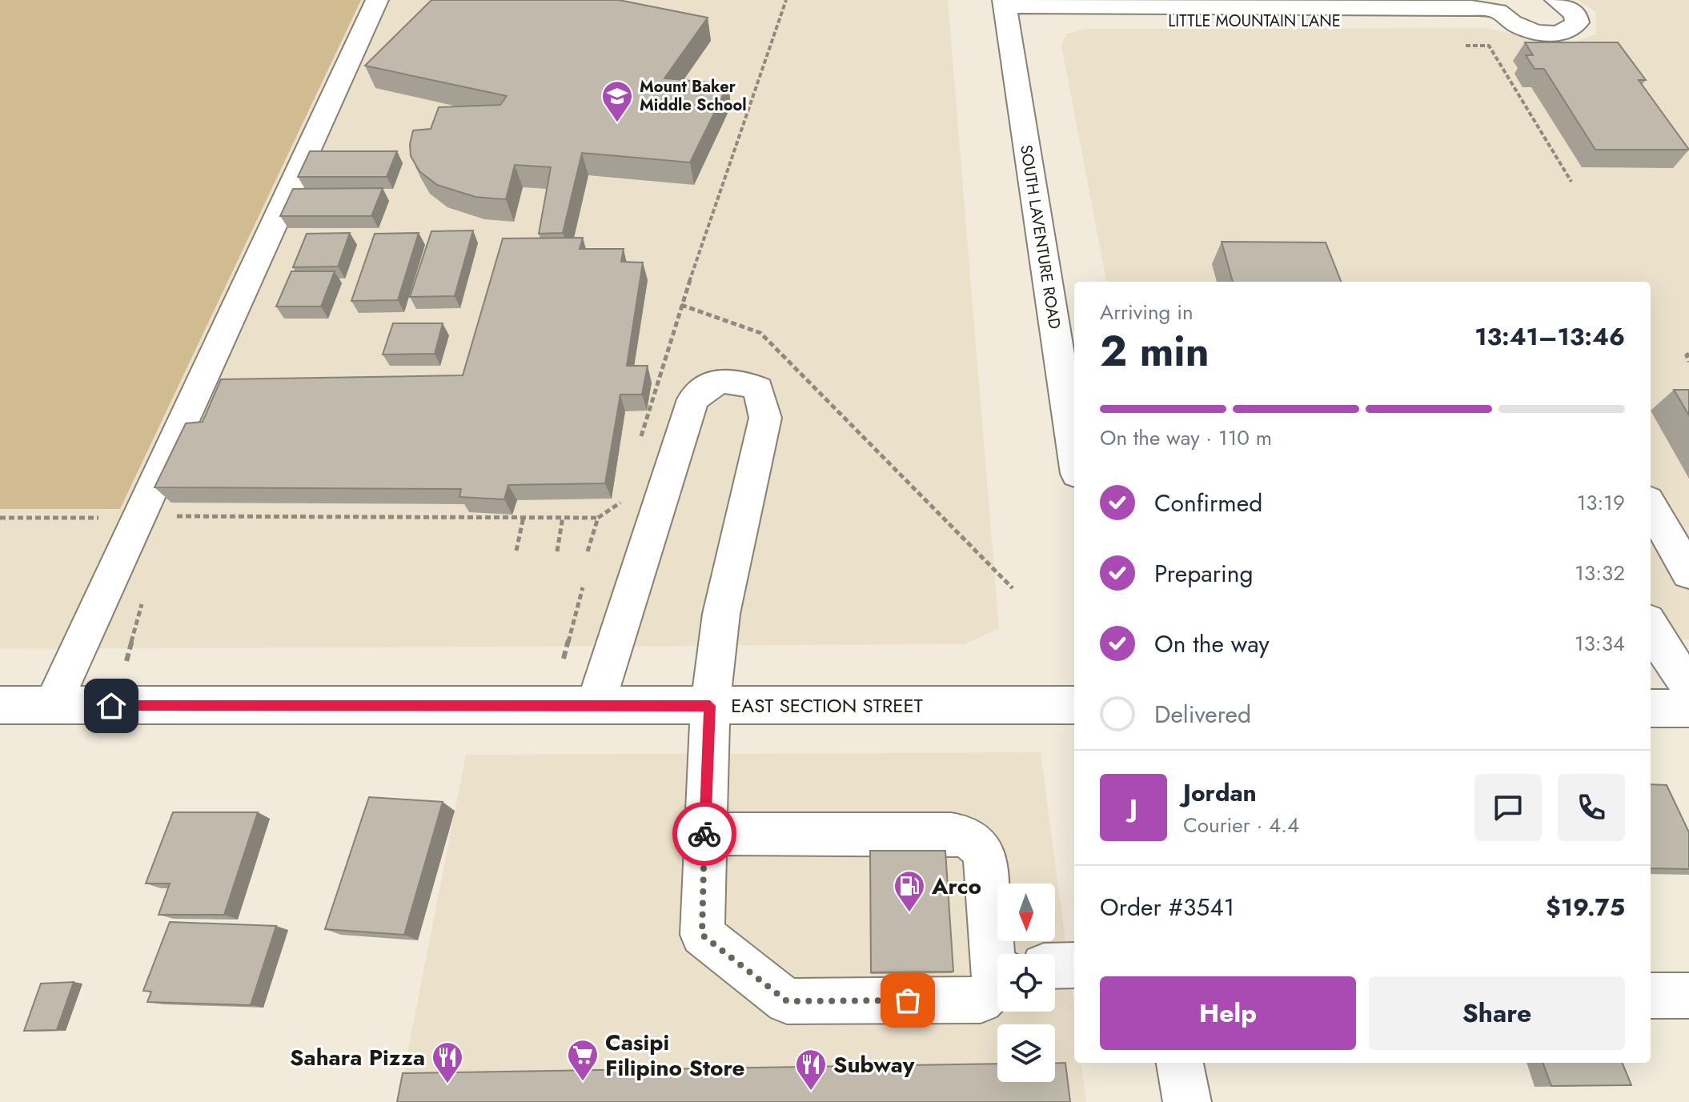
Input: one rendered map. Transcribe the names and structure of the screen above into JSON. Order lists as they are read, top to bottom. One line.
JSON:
{"streets":{"street":["LITTLE MOUNTAIN LANE","SOUTH LAVENTURE ROAD","EAST SECTION STREET"]},"crossings":[["LITTLE MOUNTAIN LANE","SOUTH LAVENTURE ROAD"]],"places":{"school or university":["Mount Baker Middle School"],"fuel station":["Arco"],"supermarket":["Casipi Filipino Store"],"restaurant":["Sahara Pizza","Subway"]},"north":"bottom","page":{"heading":["2 min","Arriving in","13:41–13:46"],"panel":["Jordan","Courier · 4.4","Order #3541","$19.75"],"bar":"On the way · 110 m","list":[["Confirmed","13:19"],["Preparing","13:32"],["On the way","13:34"],"Delivered"],"round":"J","buttons":["Help","Share"]}}
